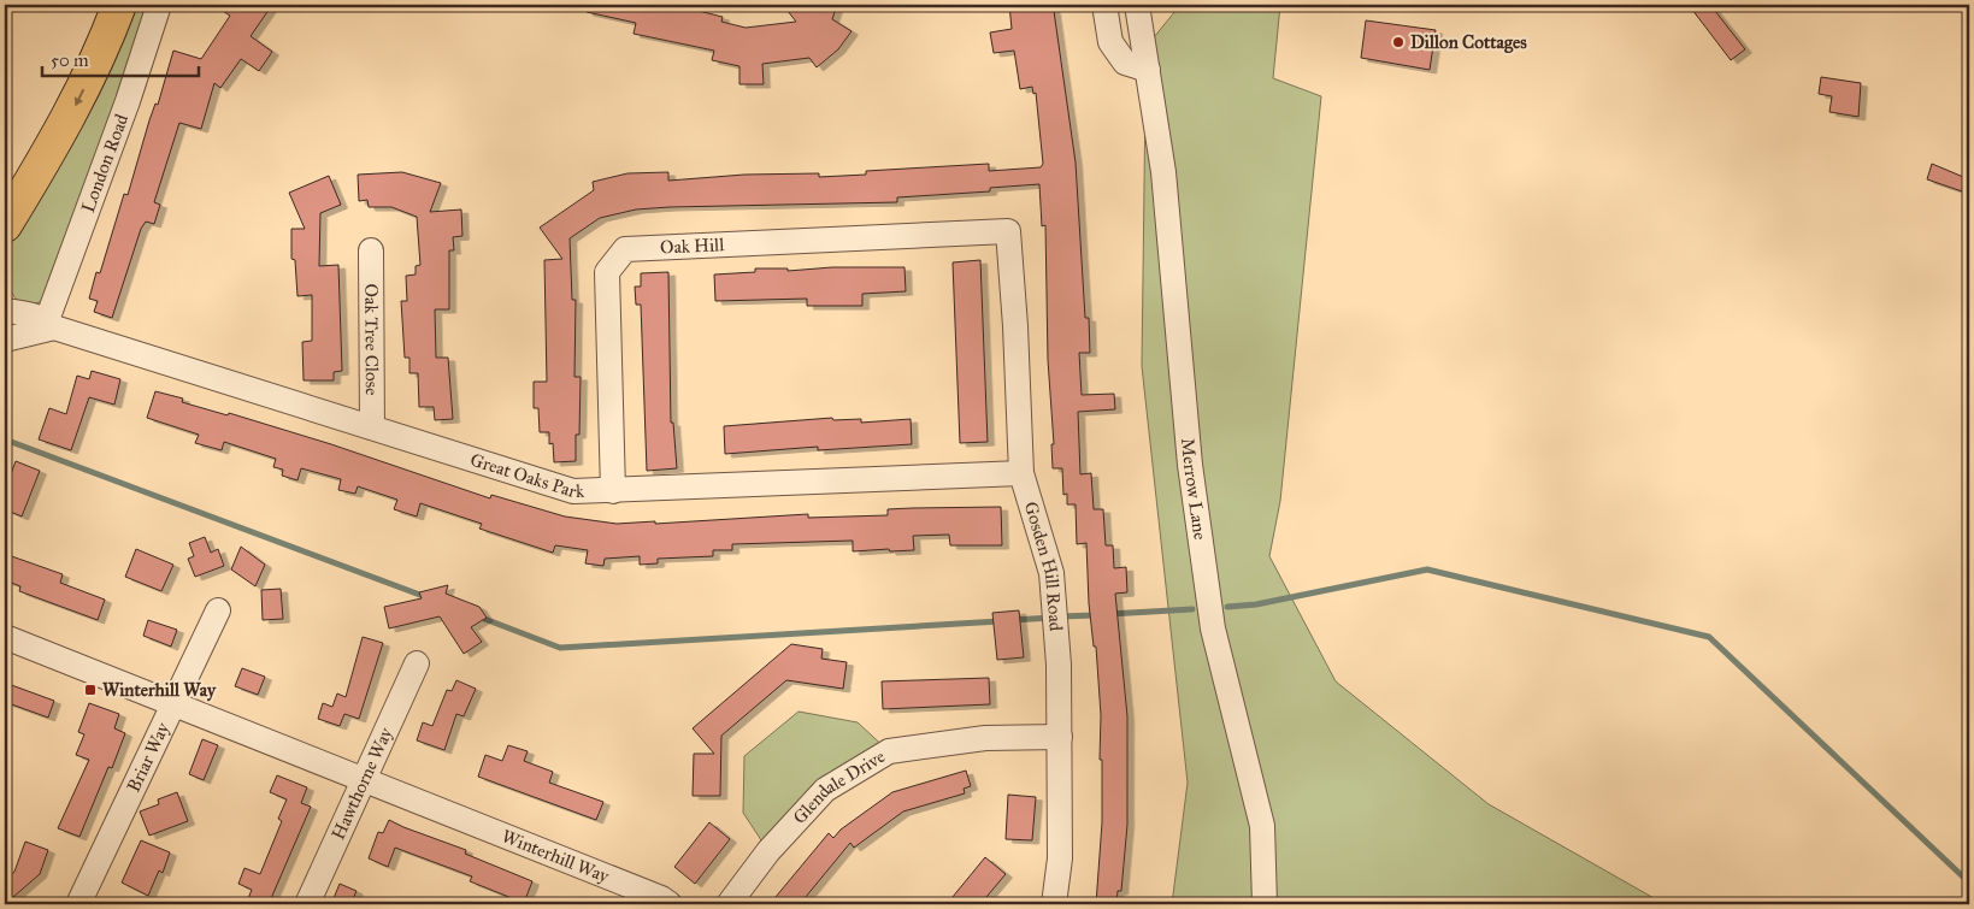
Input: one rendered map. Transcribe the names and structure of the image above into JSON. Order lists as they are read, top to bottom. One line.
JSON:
{"streets":{"street":["London Road","Oak Hill","Oak Tree Close","Great Oaks Park","Merrow Lane","Gosden Hill Road","Briar Way","Hawthorne Way","Glendale Drive","Winterhill Way"]},"crossings":[["London Road","Great Oaks Park"],["Oak Hill","Great Oaks Park"],["Oak Hill","Gosden Hill Road"],["Oak Tree Close","Great Oaks Park"],["Great Oaks Park","Gosden Hill Road"],["Gosden Hill Road","Glendale Drive"],["Briar Way","Winterhill Way"],["Hawthorne Way","Winterhill Way"]],"places":{"other":["Dillon Cottages"],"transit":["Winterhill Way"]},"scale_bar":"50 m"}
